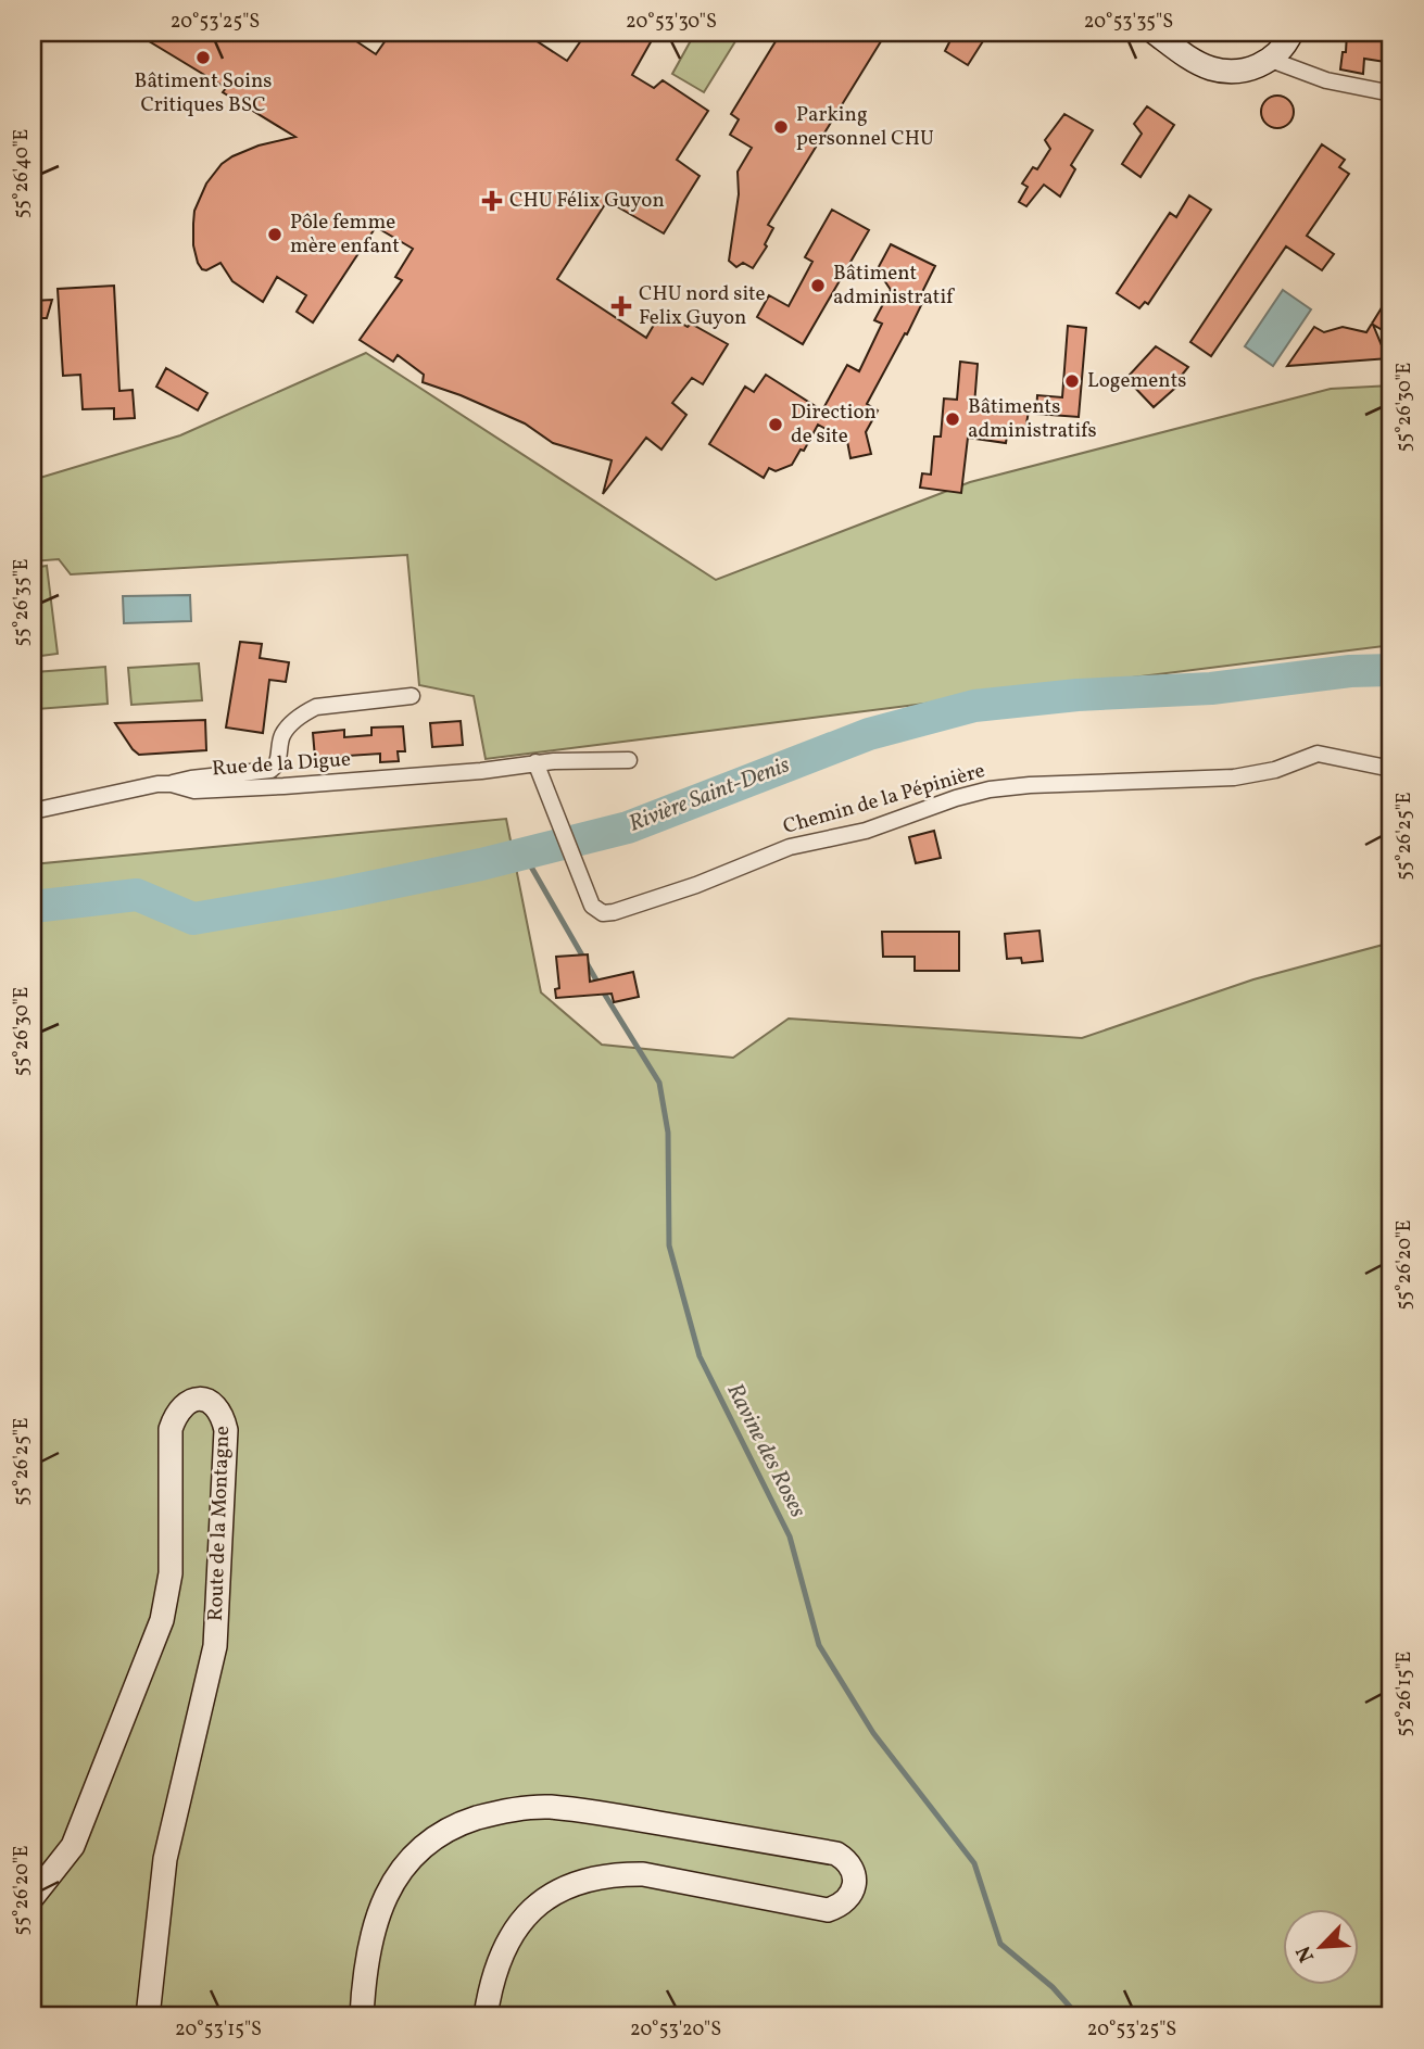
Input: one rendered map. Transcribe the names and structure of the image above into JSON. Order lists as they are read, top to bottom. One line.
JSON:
{"streets":{"main road":["Route de la Montagne"],"street":["Rue de la Digue","Chemin de la Pépinière"]},"crossings":[["Rue de la Digue","Chemin de la Pépinière"]],"water":["Rivière Saint-Denis","Ravine des Roses"],"places":{"other":["Bâtiment Soins Critiques BSC","Parking personnel CHU","Pôle femme mère enfant","Bâtiment administratif","Logements","Bâtiments administratifs","Direction de site"],"health":["CHU Félix Guyon","CHU nord site Felix Guyon"]},"north":"bottom left","coordinates":["20°53'25\"S","20°53'30\"S","20°53'35\"S","55°26'40\"E","55°26'30\"E","55°26'35\"E","55°26'25\"E","55°26'20\"E","55°26'15\"E","20°53'15\"S","20°53'20\"S"]}
